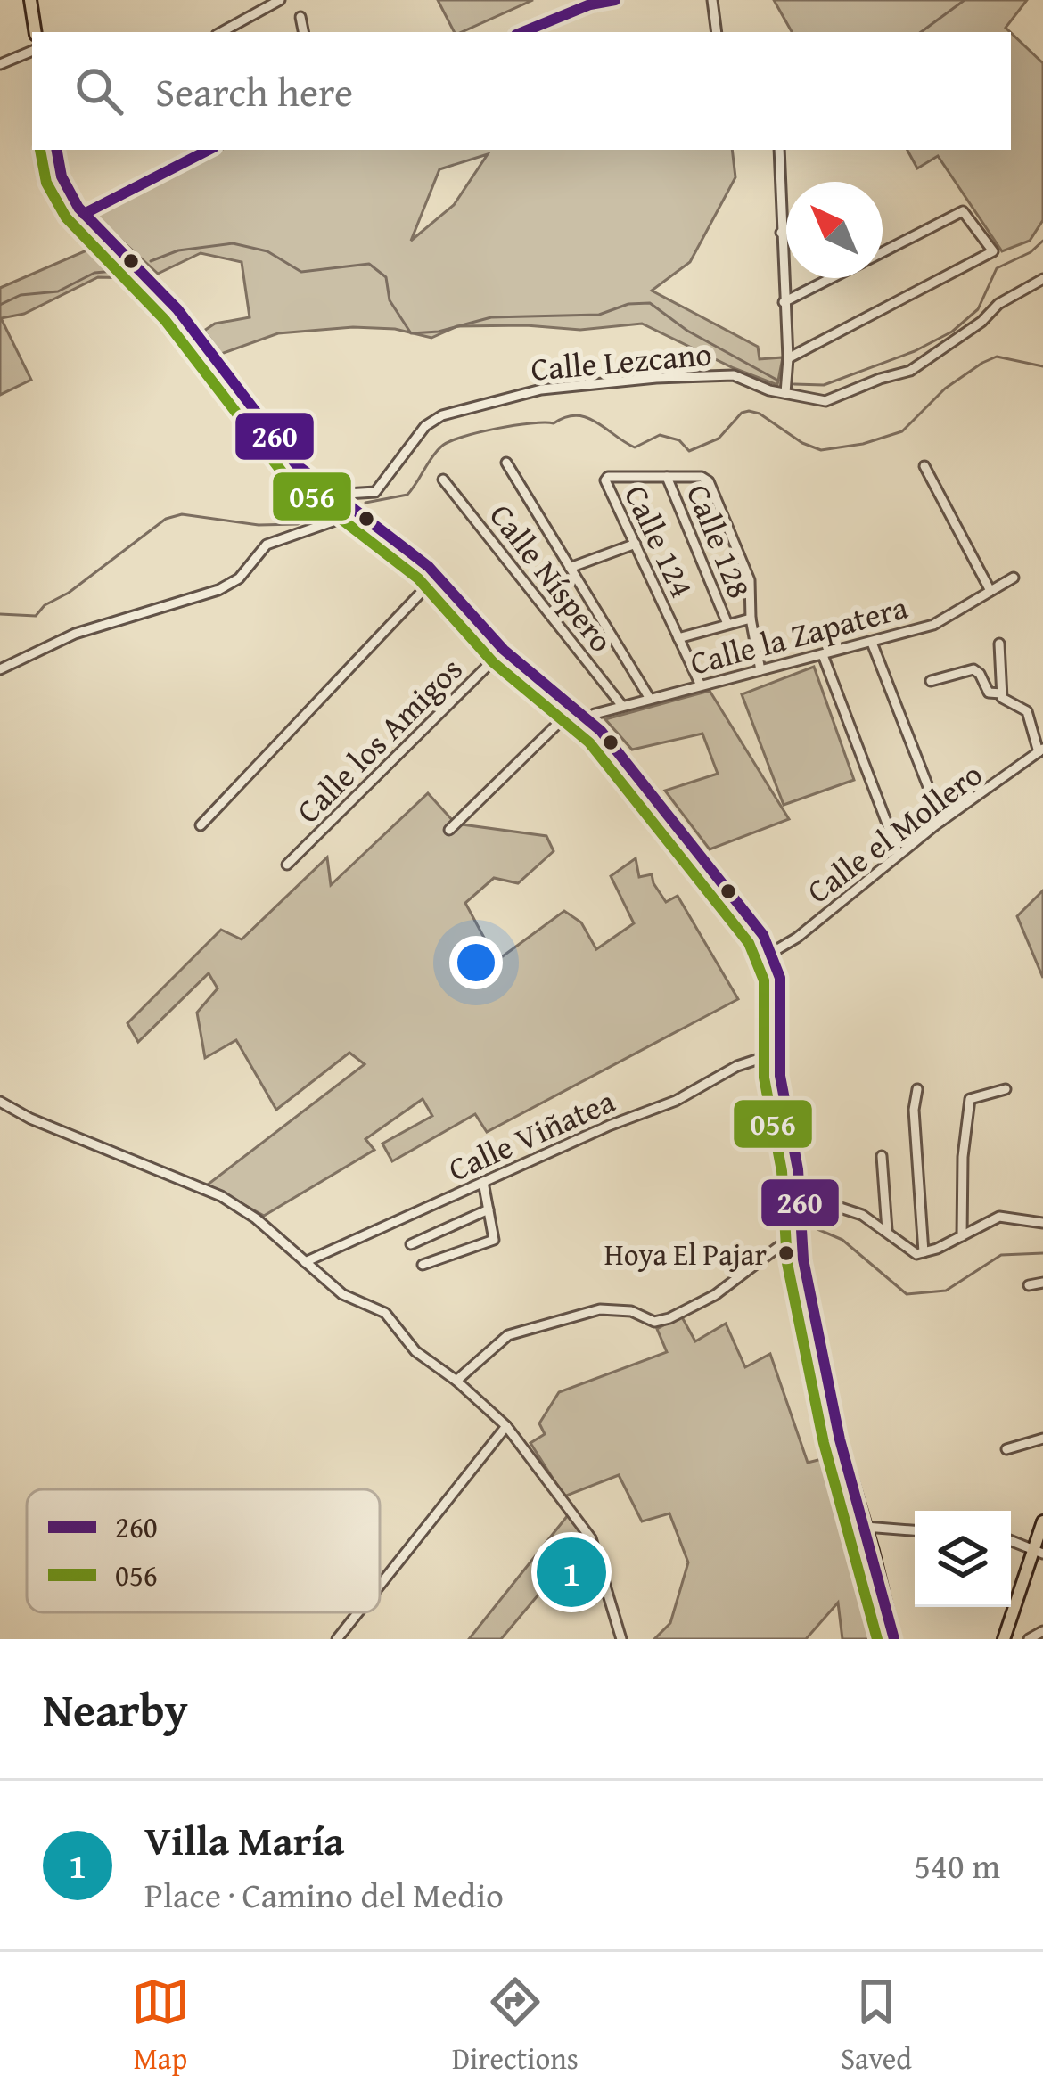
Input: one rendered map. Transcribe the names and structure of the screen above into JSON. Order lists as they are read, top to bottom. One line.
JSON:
{"streets":{"street":["Calle Lezcano","Calle 124","Calle 128","Calle Níspero","Calle la Zapatera","Calle los Amigos","Calle el Mollero","Calle Viñatea"]},"crossings":[["Calle 124","Calle 128"],["Calle 124","Calle la Zapatera"],["Calle Níspero","Calle la Zapatera"]],"places":["Hoya El Pajar"],"lines":["transit line 260","transit line 056"],"legend":["260","056"],"north":"top left","page":{"search":"Search here","pins":"1","heading":"Nearby","list":[{"mark":"1","name":"Villa María","note":"Place · Camino del Medio","value":"540 m"}],"nav":["Map","Directions","Saved"]}}
